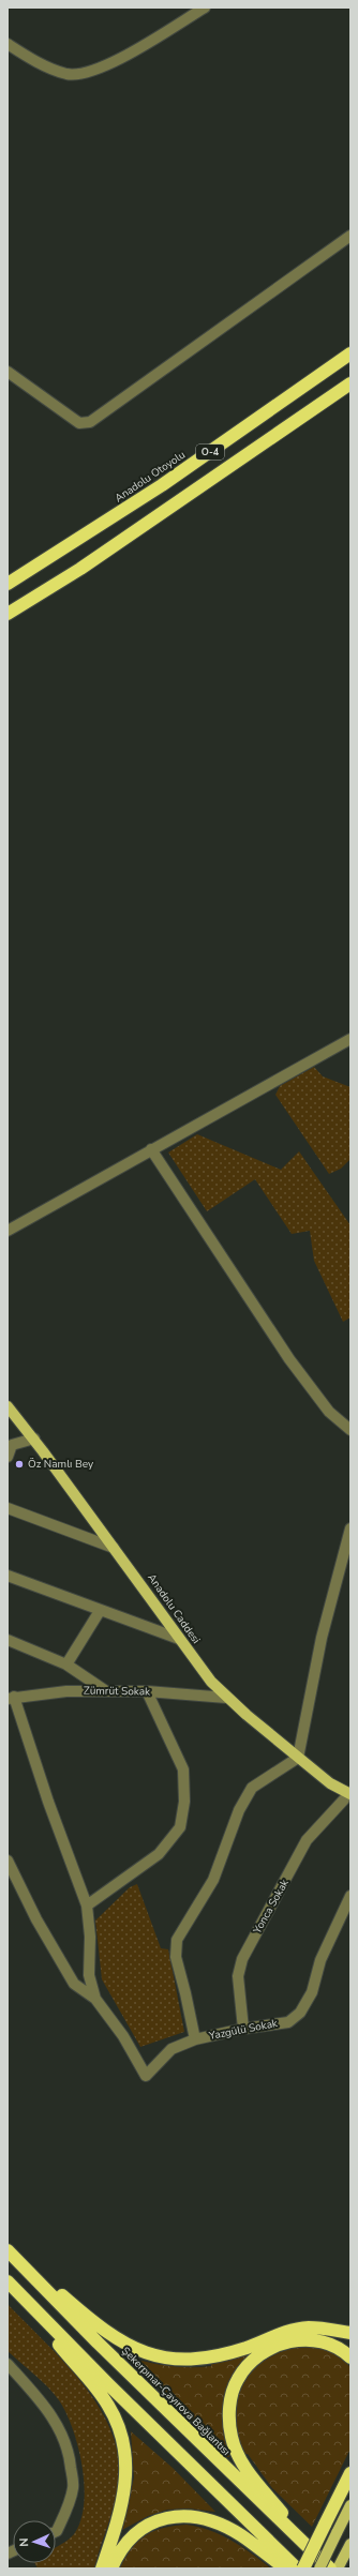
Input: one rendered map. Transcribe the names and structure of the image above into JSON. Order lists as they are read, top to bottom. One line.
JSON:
{"streets":{"highway":["O-4","Anadolu Otoyolu","Şekerpınar-Çayırova Bağlantısı"],"main road":["Anadolu Caddesi"],"street":["Zümrüt Sokak","Yonca Sokak","Yazgülü Sokak"]},"crossings":[["Anadolu Caddesi","Zümrüt Sokak"],["Anadolu Caddesi","Yonca Sokak"],["Yonca Sokak","Yazgülü Sokak"]],"places":["Öz Namlı Bey"],"north":"left"}
